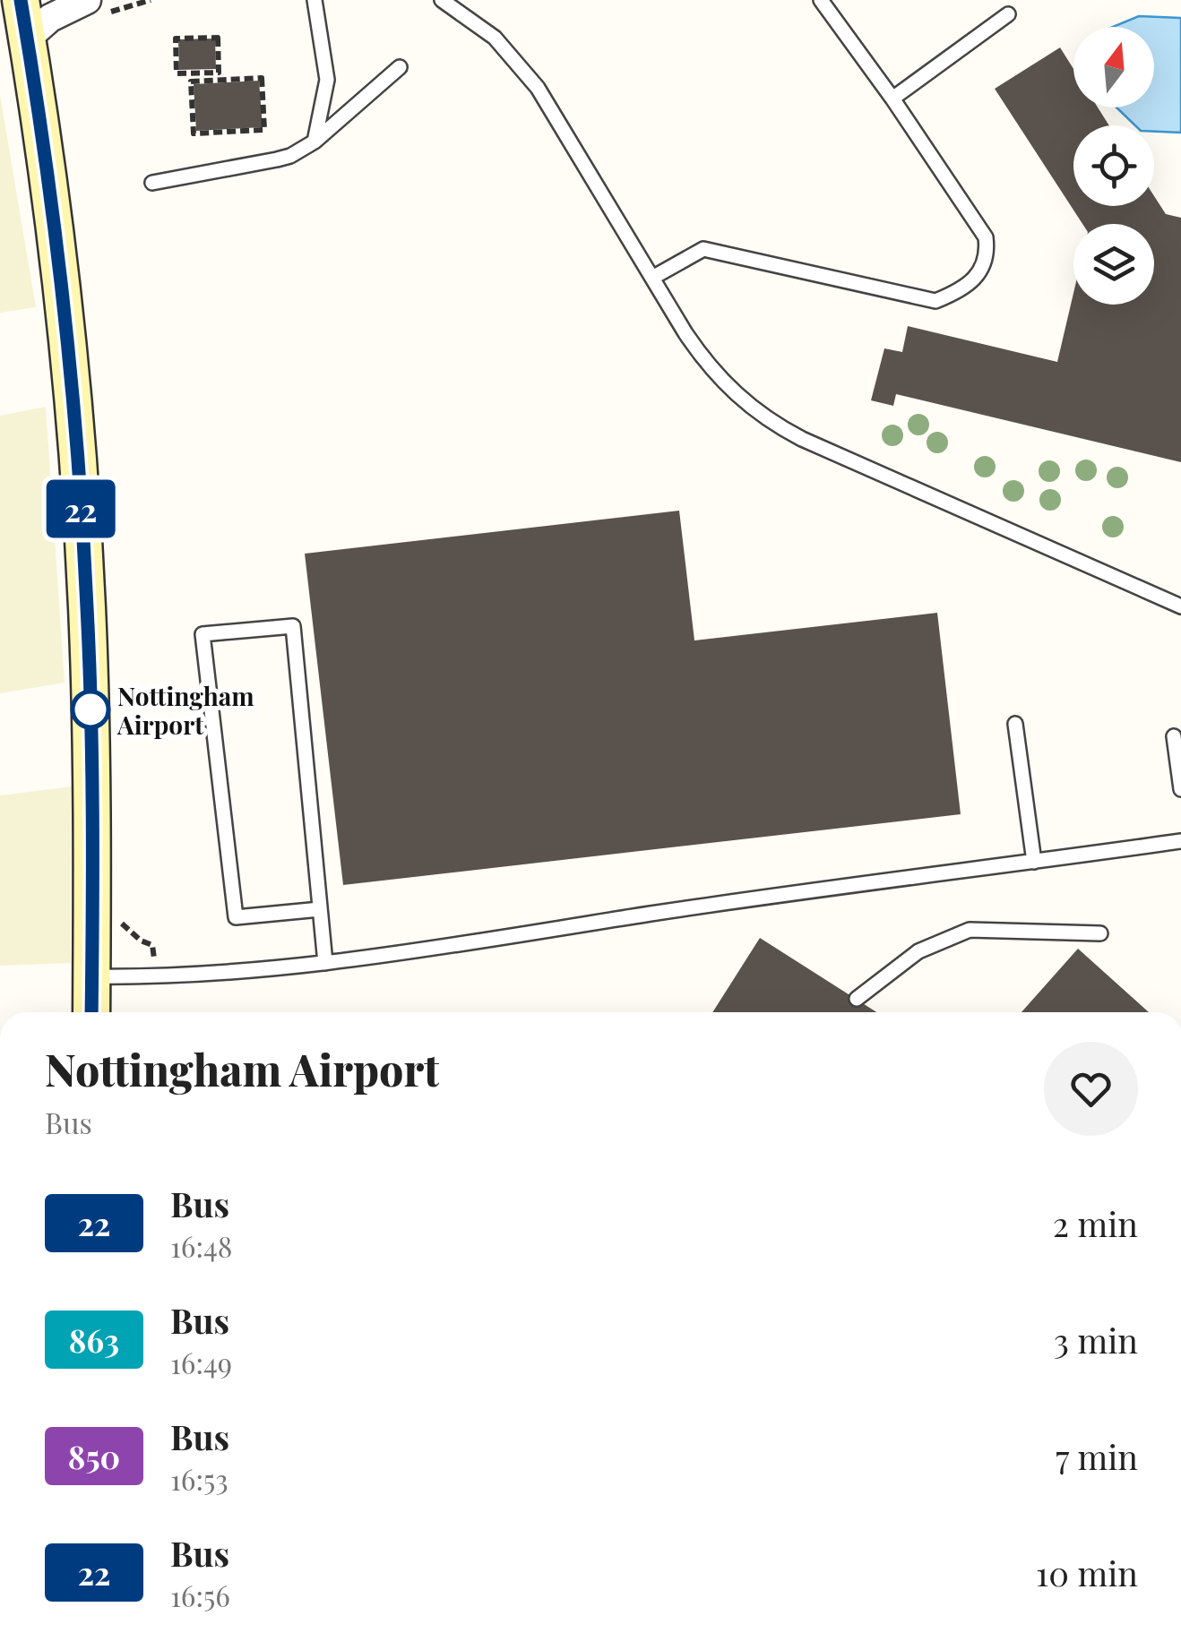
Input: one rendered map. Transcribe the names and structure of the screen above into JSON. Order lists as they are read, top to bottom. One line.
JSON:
{"places":["Nottingham Airport"],"lines":["bus line 22"],"north":"top","page":{"on_map":"22","heading":["Nottingham Airport","Bus"],"list":[{"mark":"22","name":"Bus","note":"16:48","value":"2 min"},{"mark":"863","name":"Bus","note":"16:49","value":"3 min"},{"mark":"850","name":"Bus","note":"16:53","value":"7 min"},{"mark":"22","name":"Bus","note":"16:56","value":"10 min"}]}}
